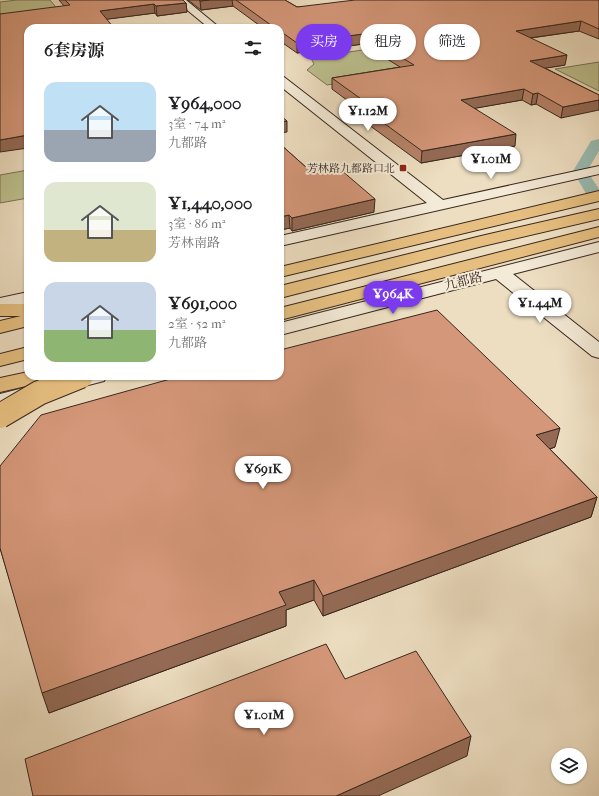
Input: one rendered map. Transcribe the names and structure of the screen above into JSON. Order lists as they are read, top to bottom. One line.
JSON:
{"streets":{"street":["九都路"]},"places":{"transit":["芳林路九都路口北"]},"page":{"chip":["买房","租房","筛选"],"heading":"6套房源","list":[{"name":"¥964,000","note":"3室 · 74 m² · 九都路"},{"name":"¥1,440,000","note":"3室 · 86 m² · 芳林南路"},{"name":"¥691,000","note":"2室 · 52 m² · 九都路"}],"price":["¥1.12M","¥1.01M","¥964K","¥1.44M","¥691K","¥1.01M"]}}
